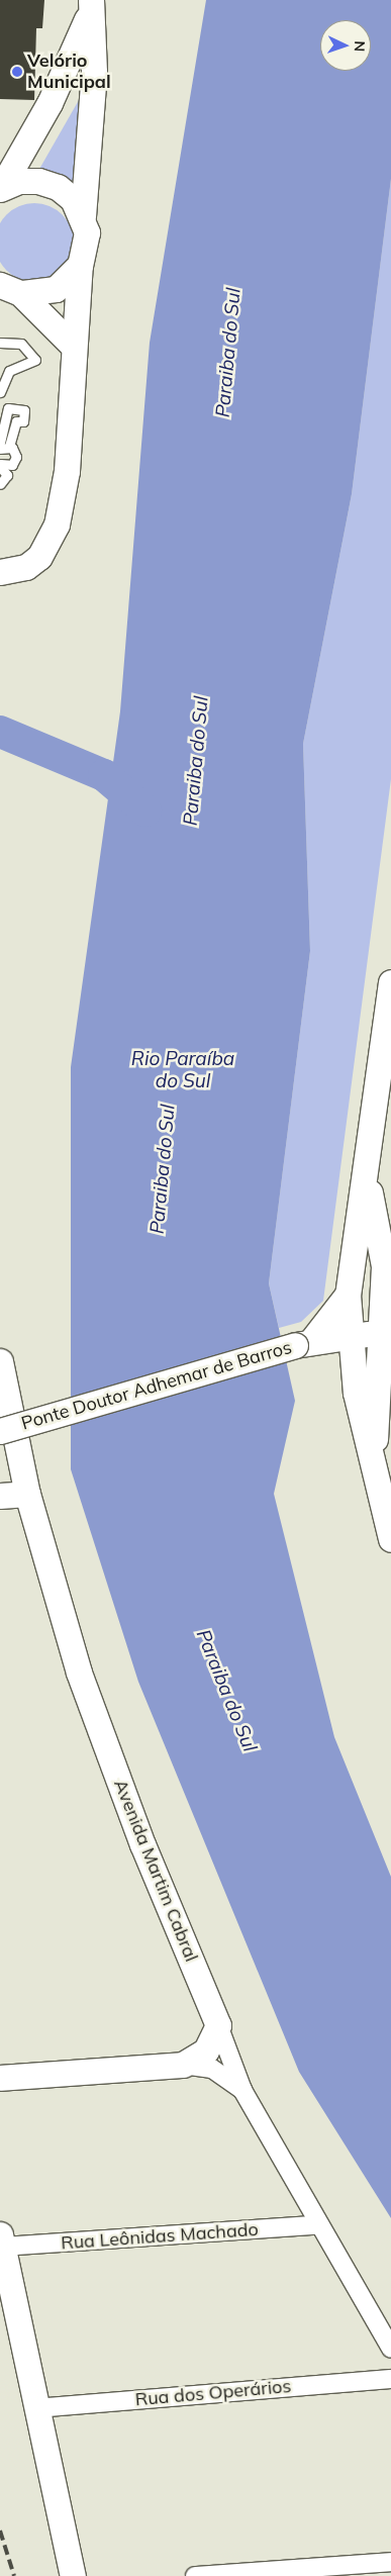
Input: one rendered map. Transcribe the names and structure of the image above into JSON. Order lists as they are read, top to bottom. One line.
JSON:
{"streets":{"street":["Ponte Doutor Adhemar de Barros","Avenida Martim Cabral","Rua Leônidas Machado","Rua dos Operários"]},"crossings":[["Avenida Martim Cabral","Rua Leônidas Machado"]],"water":["Paraiba do Sul","Rio Paraíba do Sul"],"places":["Velório Municipal"],"north":"right"}
